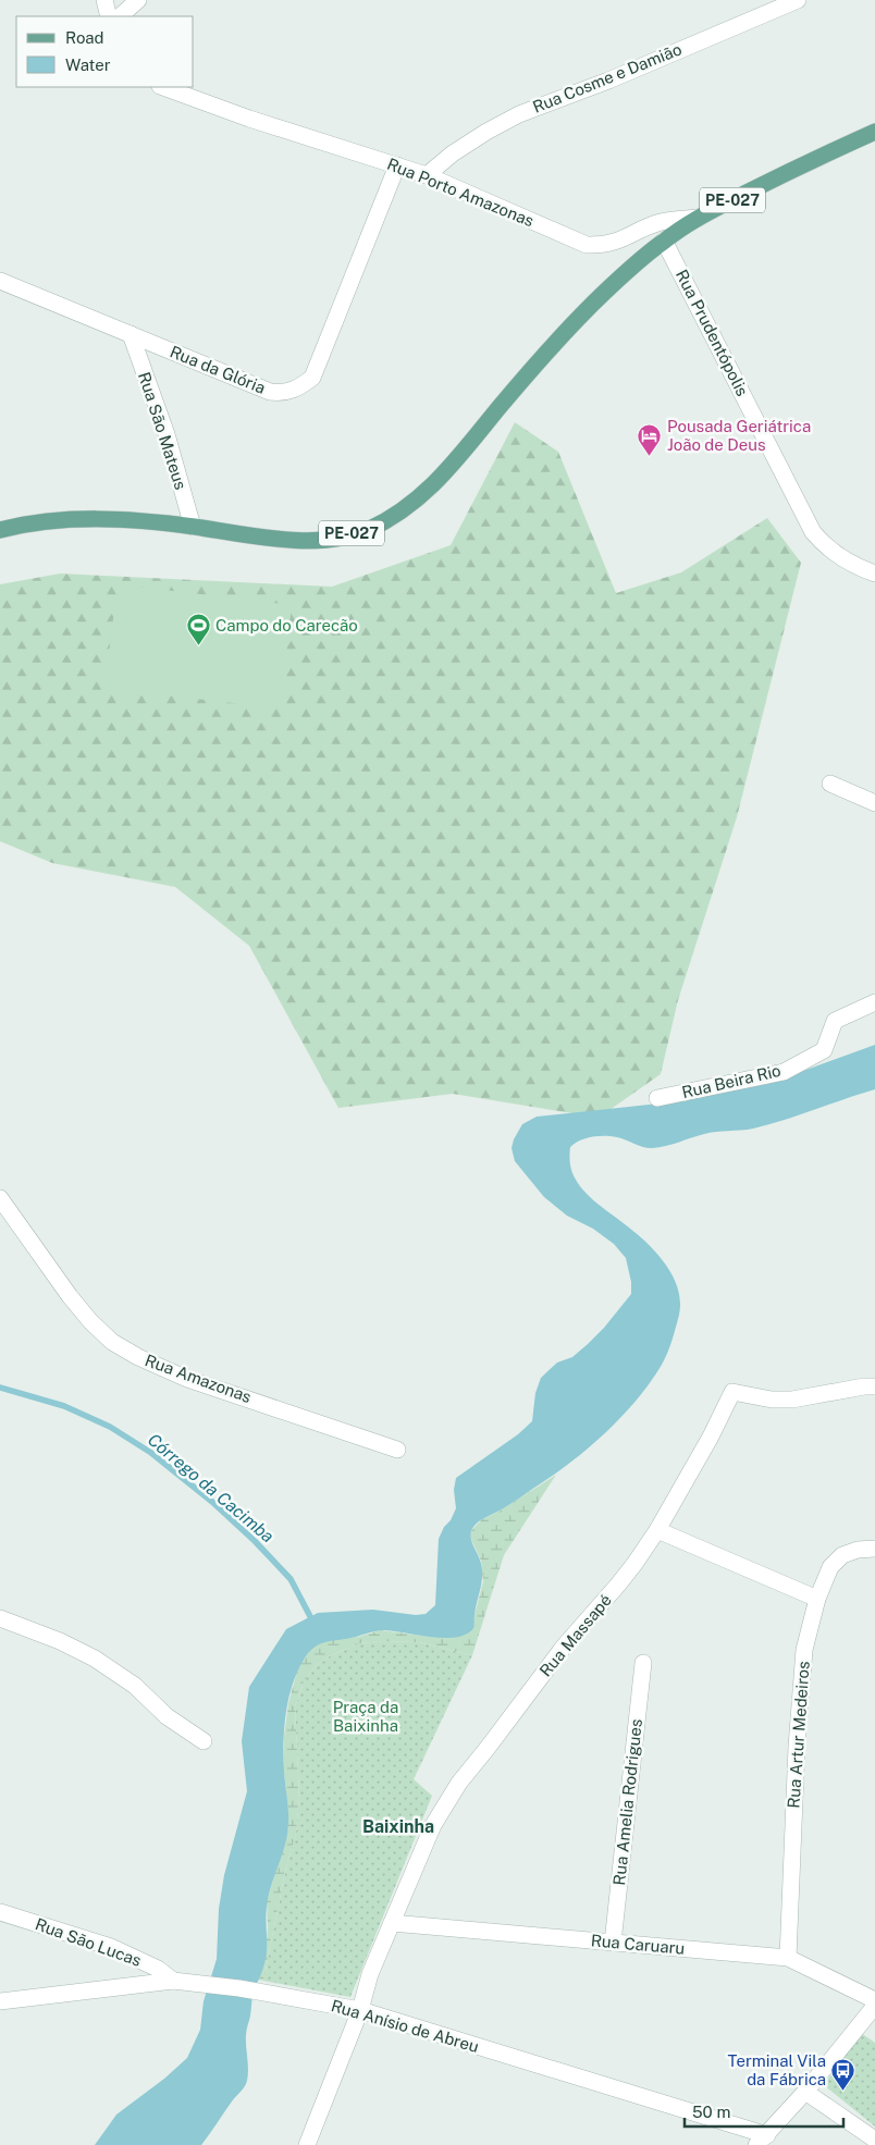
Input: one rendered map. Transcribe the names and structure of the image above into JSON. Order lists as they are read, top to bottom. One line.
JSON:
{"streets":{"main road":["PE-027"],"street":["Rua Cosme e Damião","Rua Porto Amazonas","Rua Prudentópolis","Rua da Glória","Rua São Mateus","Rua Beira Rio","Rua Amazonas","Rua Massapé","Rua Artur Medeiros","Rua Amelia Rodrigues","Rua São Lucas","Rua Caruaru","Rua Anísio de Abreu"]},"crossings":[["Rua Cosme e Damião","Rua Porto Amazonas"],["Rua Porto Amazonas","PE-027"],["Rua Porto Amazonas","Rua da Glória"],["PE-027","Rua Prudentópolis"],["PE-027","Rua São Mateus"],["Rua da Glória","Rua São Mateus"],["Rua Massapé","Rua Caruaru"],["Rua Massapé","Rua Anísio de Abreu"],["Rua Artur Medeiros","Rua Caruaru"],["Rua Amelia Rodrigues","Rua Caruaru"],["Rua São Lucas","Rua Anísio de Abreu"]],"districts":["Baixinha"],"water":["Córrego da Cacimba"],"parks":["Praça da Baixinha"],"places":{"hotel":["Pousada Geriátrica João de Deus"],"sports":["Campo do Carecão"],"bus stop":["Terminal Vila da Fábrica"]},"legend":["Road","Water"],"scale_bar":"50 m"}
